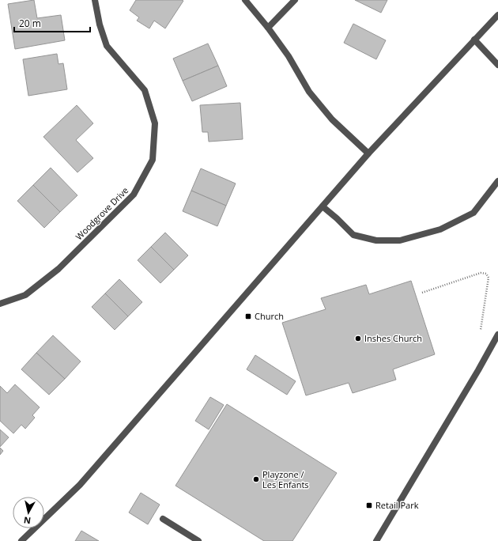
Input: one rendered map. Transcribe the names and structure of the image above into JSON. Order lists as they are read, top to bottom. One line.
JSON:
{"streets":{"street":["Woodgrove Drive"]},"places":{"transit":["Church","Retail Park"],"other":["Inshes Church","Playzone / Les Enfants"]},"scale_bar":"20 m","north":"bottom"}
